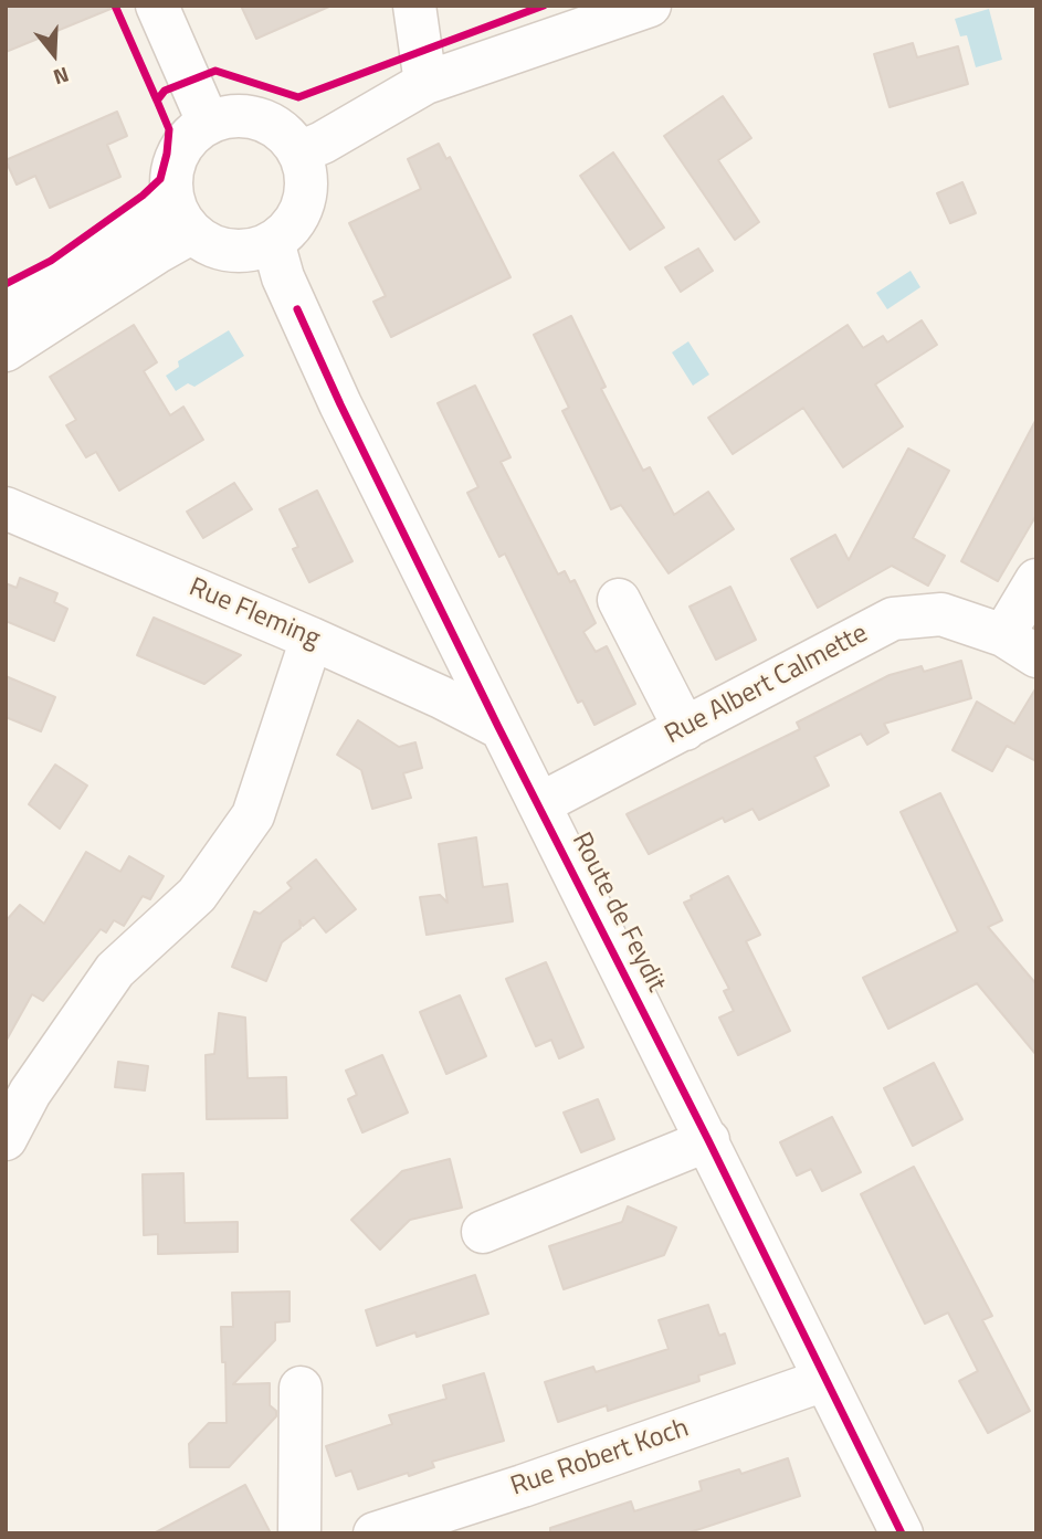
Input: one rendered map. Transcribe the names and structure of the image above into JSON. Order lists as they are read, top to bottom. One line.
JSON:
{"streets":{"street":["Rue Fleming","Rue Albert Calmette","Route de Feydit","Rue Robert Koch"]},"crossings":[["Rue Fleming","Route de Feydit"],["Rue Albert Calmette","Route de Feydit"],["Route de Feydit","Rue Robert Koch"]],"north":"bottom"}
